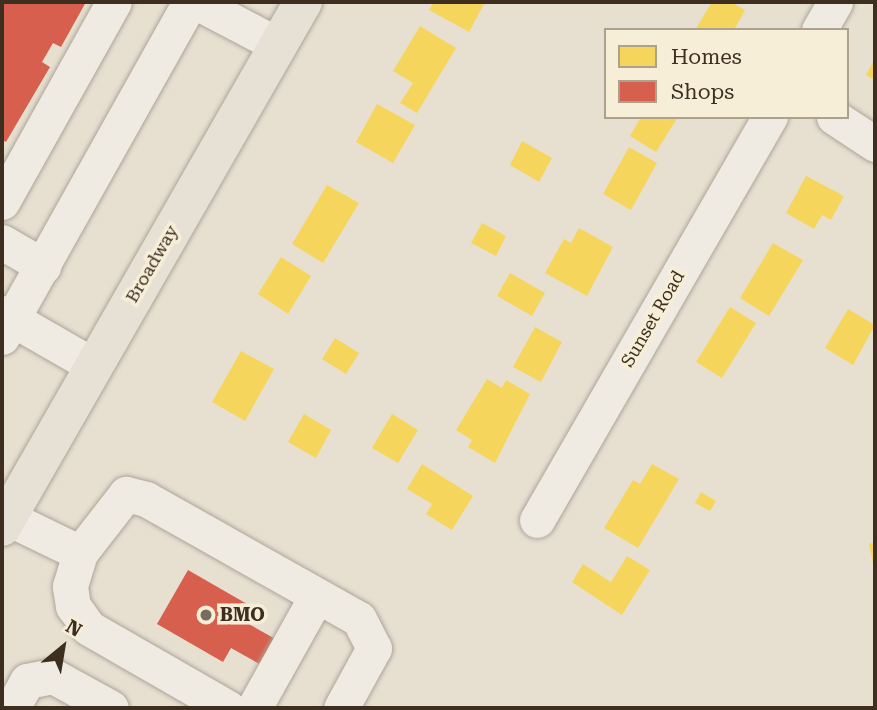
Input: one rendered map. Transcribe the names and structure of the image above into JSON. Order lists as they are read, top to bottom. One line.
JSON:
{"streets":{"main road":["Broadway"],"street":["Sunset Road"]},"places":["BMO"],"legend":["Homes","Shops"],"north":"top right"}
